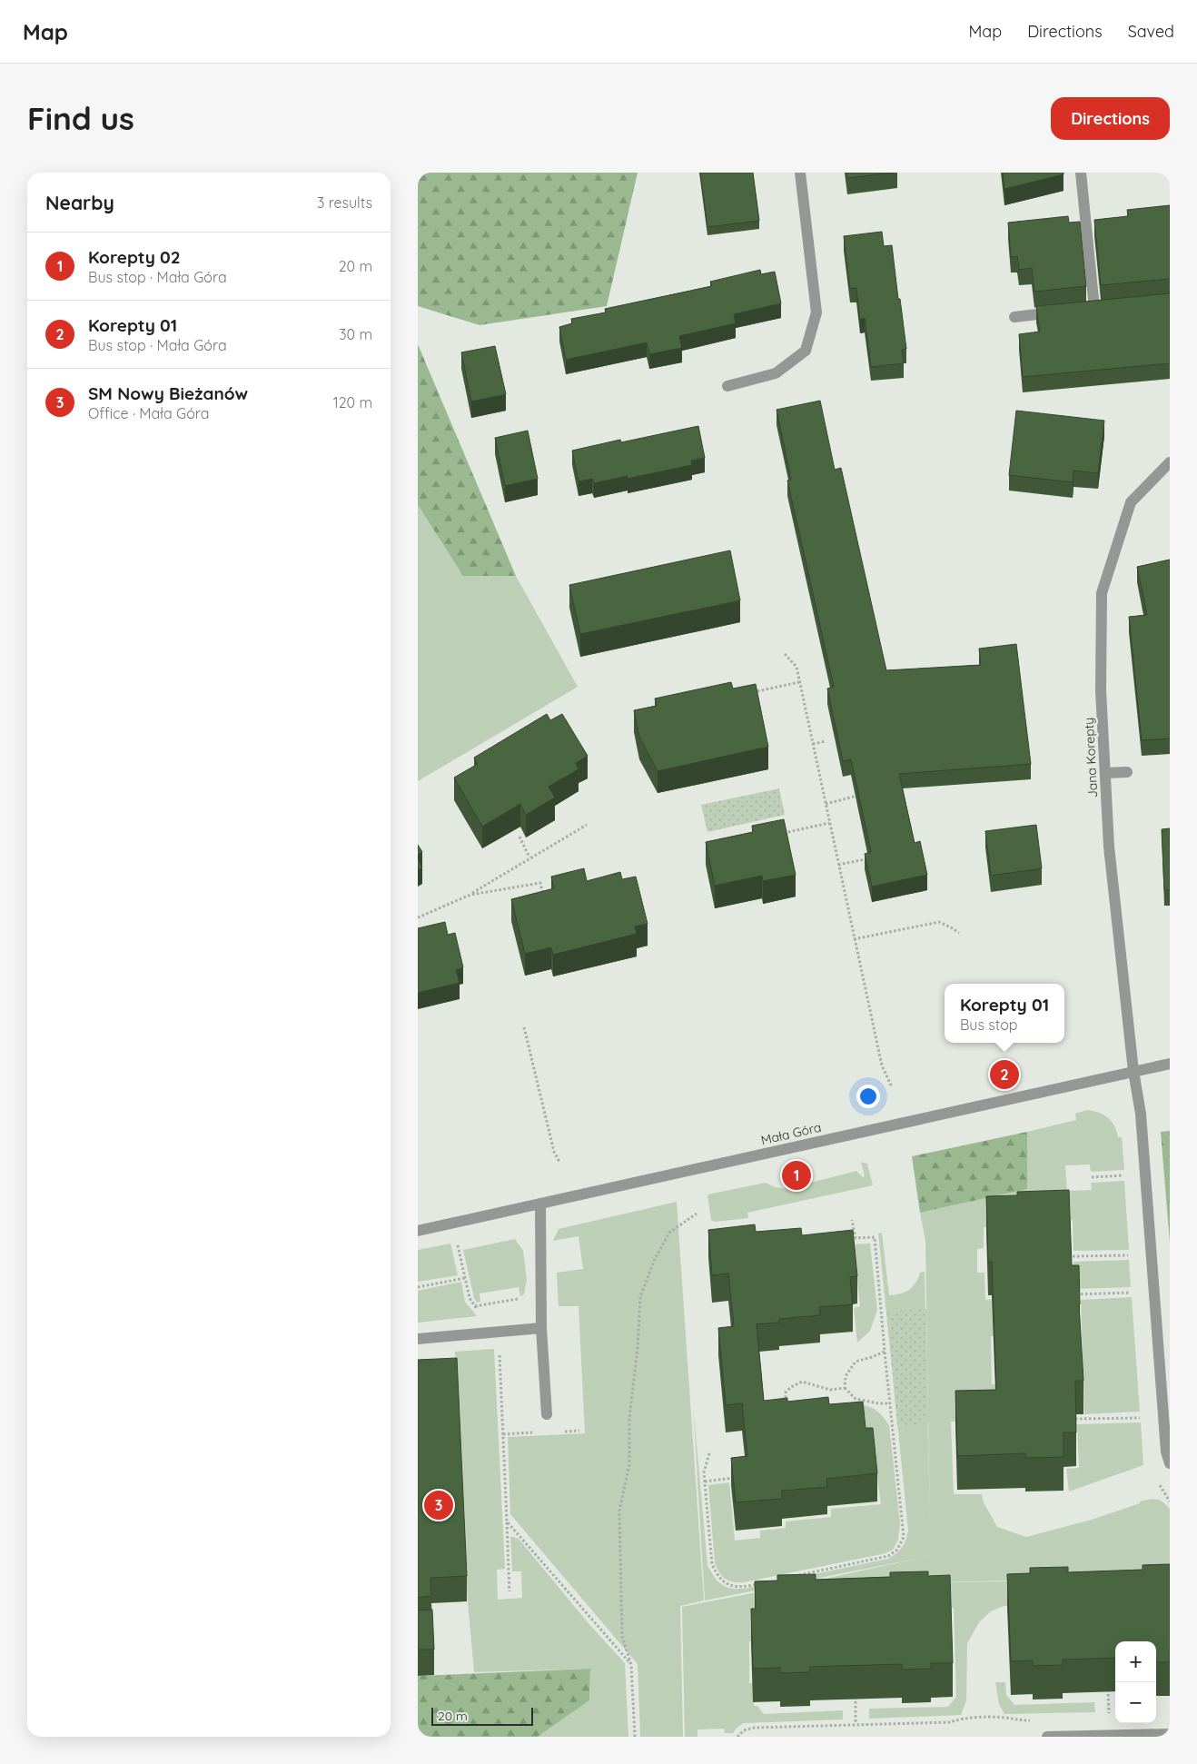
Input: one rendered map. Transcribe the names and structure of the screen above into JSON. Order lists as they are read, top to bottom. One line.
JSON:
{"streets":{"street":["Jana Korepty","Mała Góra"]},"crossings":[["Jana Korepty","Mała Góra"]],"scale_bar":"20 m","page":{"header":"Map","nav":["Map","Directions","Saved"],"buttons":"Directions","title":"Find us","heading":["Nearby","3 results"],"list":[{"mark":"1","name":"Korepty 02","note":"Bus stop · Mała Góra","value":"20 m"},{"mark":"2","name":"Korepty 01","note":"Bus stop · Mała Góra","value":"30 m"},{"mark":"3","name":"SM Nowy Bieżanów","note":"Office · Mała Góra","value":"120 m"}],"popup":["Korepty 01","Bus stop"],"pins":["2","1","3"],"map_buttons":["+","−"],"scale":"20 m"}}
